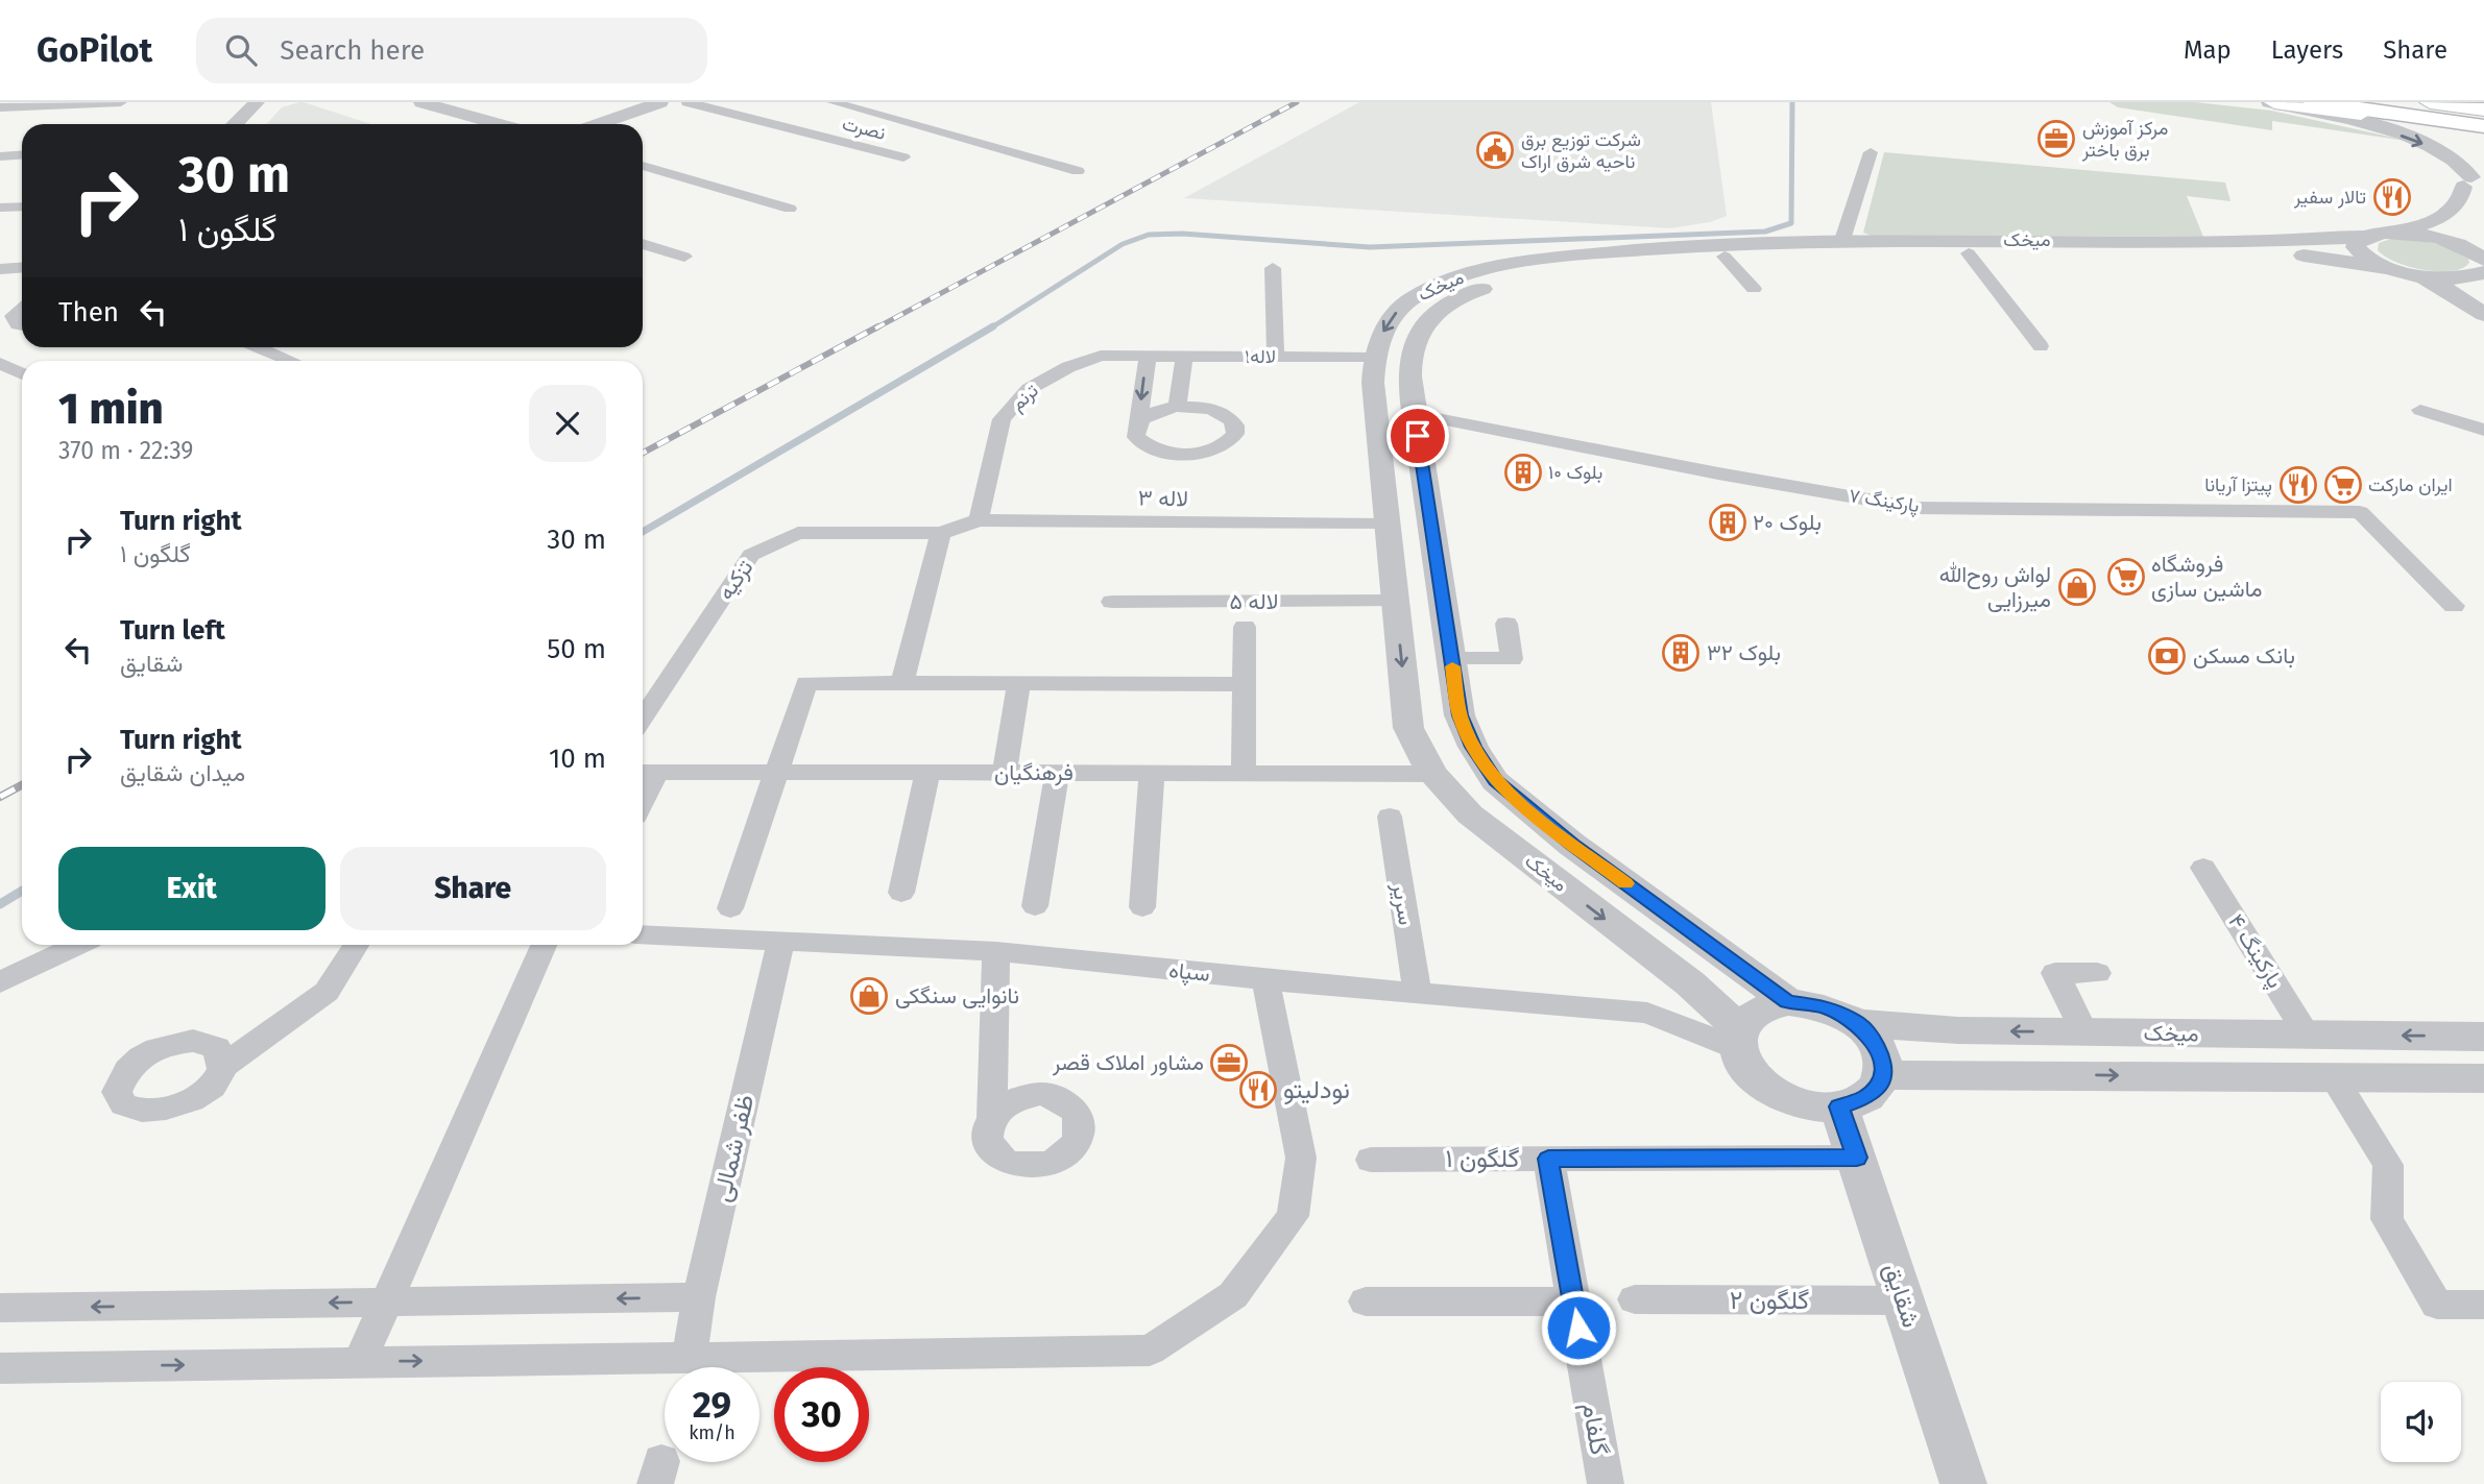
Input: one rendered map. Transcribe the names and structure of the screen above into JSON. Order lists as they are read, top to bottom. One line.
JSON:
{"streets":{"street":["نصرت","میخک","لاله۱","ترنم","لاله ۳","پارکینگ ۷","تزکیه","لاله ۵","فرهنگیان","سریر","پارکینگ ۴","سپاه","ظفر شمالی","گلگون ۱","شقایق","گلگون ۲","گلفام"]},"crossings":[["میخک","لاله۱"],["میخک","لاله ۳"],["میخک","پارکینگ ۷"],["میخک","لاله ۵"],["میخک","فرهنگیان"],["میخک","پارکینگ ۴"],["میخک","سپاه"],["میخک","شقایق"],["لاله۱","ترنم"],["ترنم","لاله ۳"],["لاله ۳","تزکیه"],["سریر","سپاه"],["سپاه","ظفر شمالی"],["سپاه","شقایق"],["گلگون ۱","شقایق"],["گلگون ۱","گلفام"],["شقایق","گلگون ۲"]],"places":{"office":["مرکز آموزش برق باختر","مشاور املاک قصر"],"public building":["شرکت توزیع برق ناحیه شرق اراک"],"restaurant":["تالار سفیر","پیتزا آریانا","نودلیتو"],"building":["بلوک ۱۰","بلوک ۲۰","بلوک ۳۲"],"supermarket":["ایران مارکت","فروشگاه ماشین سازی"],"shop":["لواش روح‌الله میرزایی","نانوایی سنگکی"],"bank":["بانک مسکن"]},"page":{"header":"GoPilot","search":"Search here","nav":["Map","Layers","Share"],"turn":["30 m","گلگون ۱"],"then":"Then","heading":["1 min","370 m · 22:39"],"list":[{"name":"Turn right","note":"گلگون ۱","value":"30 m"},{"name":"Turn left","note":"شقایق","value":"50 m"},{"name":"Turn right","note":"میدان شقایق","value":"10 m"}],"buttons":["Exit","Share"],"speed":"29 km/h","limit":"30"}}
